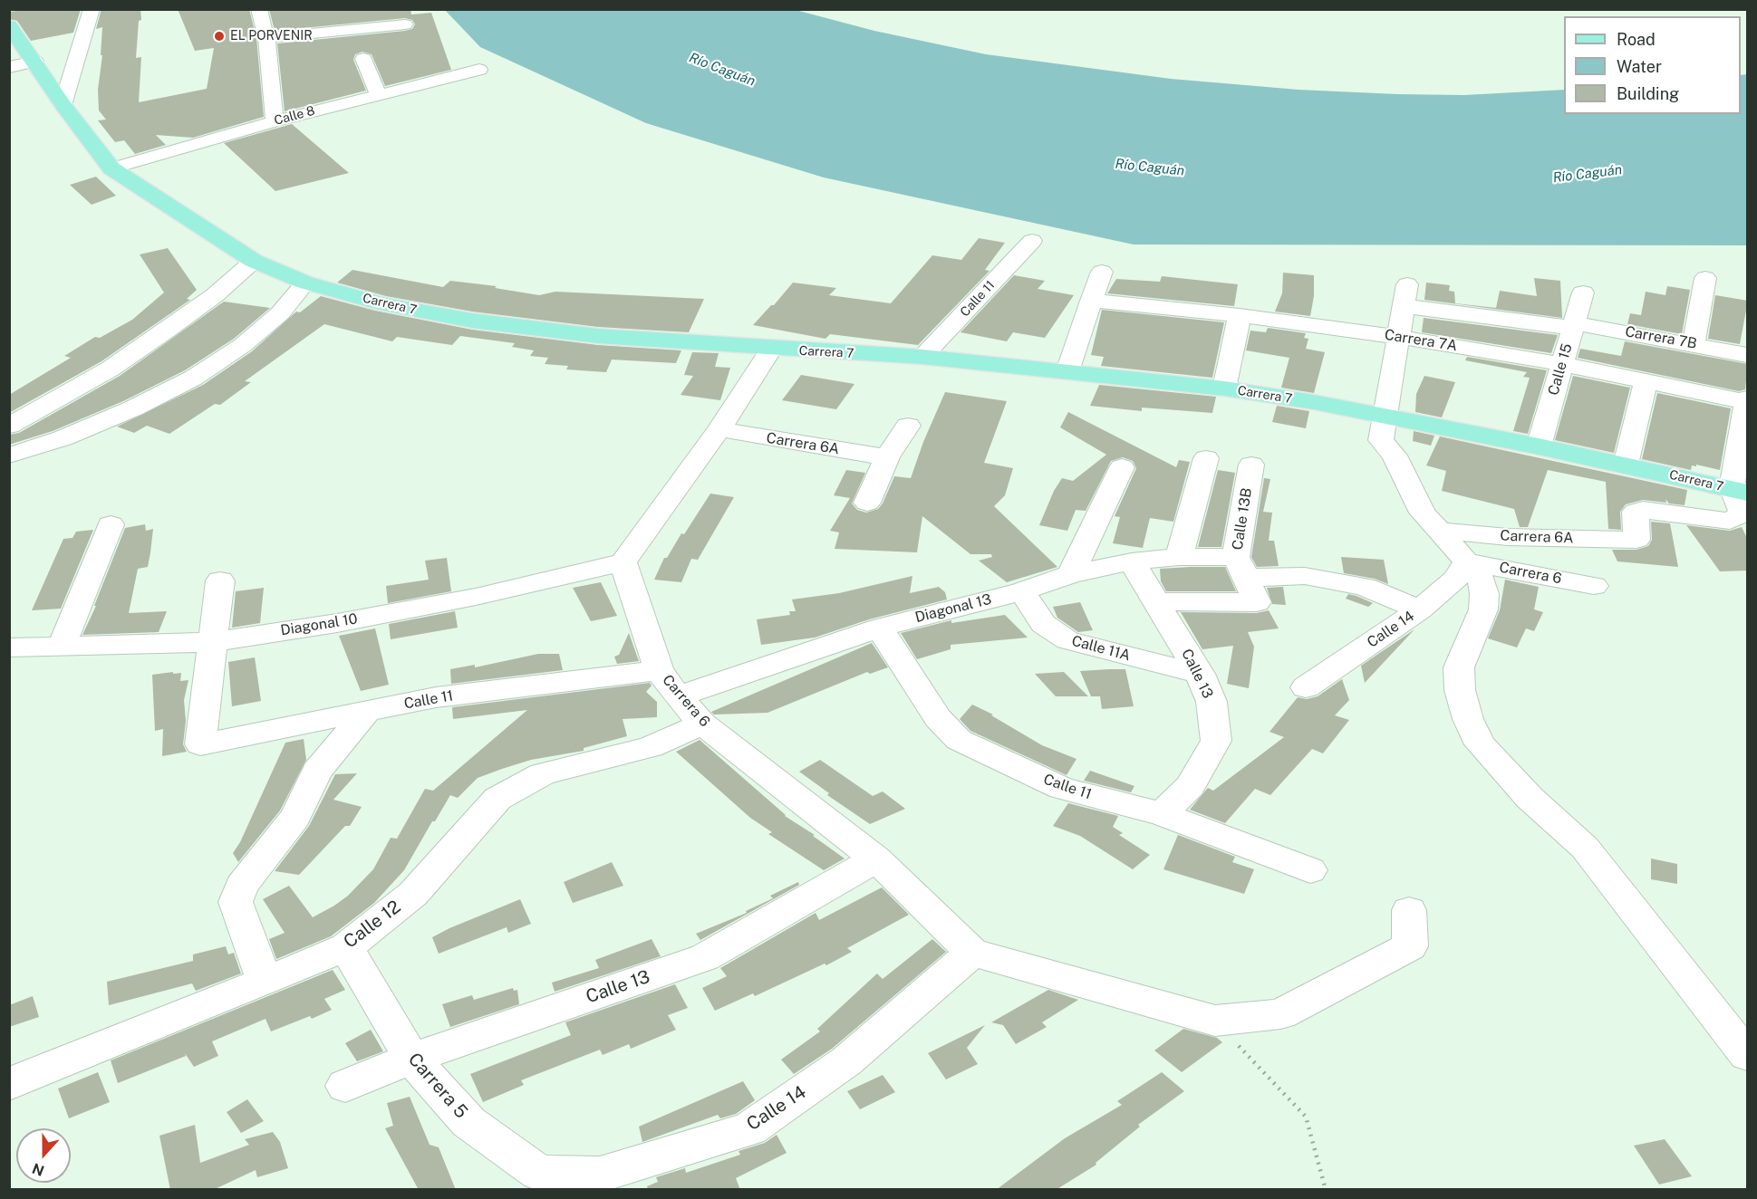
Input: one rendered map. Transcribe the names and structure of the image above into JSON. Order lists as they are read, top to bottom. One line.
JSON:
{"streets":{"main road":["Carrera 7"],"street":["Calle 8","Calle 11","Carrera 7B","Carrera 7A","Calle 15","Carrera 6A","Calle 13B","Carrera 6","Diagonal 13","Diagonal 10","Calle 14","Calle 11A","Calle 13","Calle 12","Carrera 5"]},"crossings":[["Calle 8","Carrera 7"],["Calle 11","Carrera 7"],["Calle 11","Carrera 6"],["Calle 11","Diagonal 13"],["Calle 11","Diagonal 10"],["Calle 11","Calle 13"],["Carrera 7","Calle 15"],["Carrera 7","Carrera 6A"],["Carrera 7B","Carrera 7A"],["Carrera 7B","Calle 15"],["Carrera 7A","Calle 15"],["Calle 13B","Diagonal 13"],["Carrera 6","Diagonal 13"],["Carrera 6","Diagonal 10"],["Carrera 6","Calle 14"],["Carrera 6","Calle 13"],["Carrera 6","Calle 12"],["Diagonal 13","Calle 14"],["Diagonal 13","Calle 11A"],["Diagonal 13","Calle 13"],["Calle 14","Carrera 5"],["Calle 11A","Calle 13"],["Calle 13","Carrera 5"],["Calle 12","Carrera 5"]],"water":["Río Caguán"],"places":["EL PORVENIR"],"legend":["Road","Water","Building"],"north":"bottom"}
